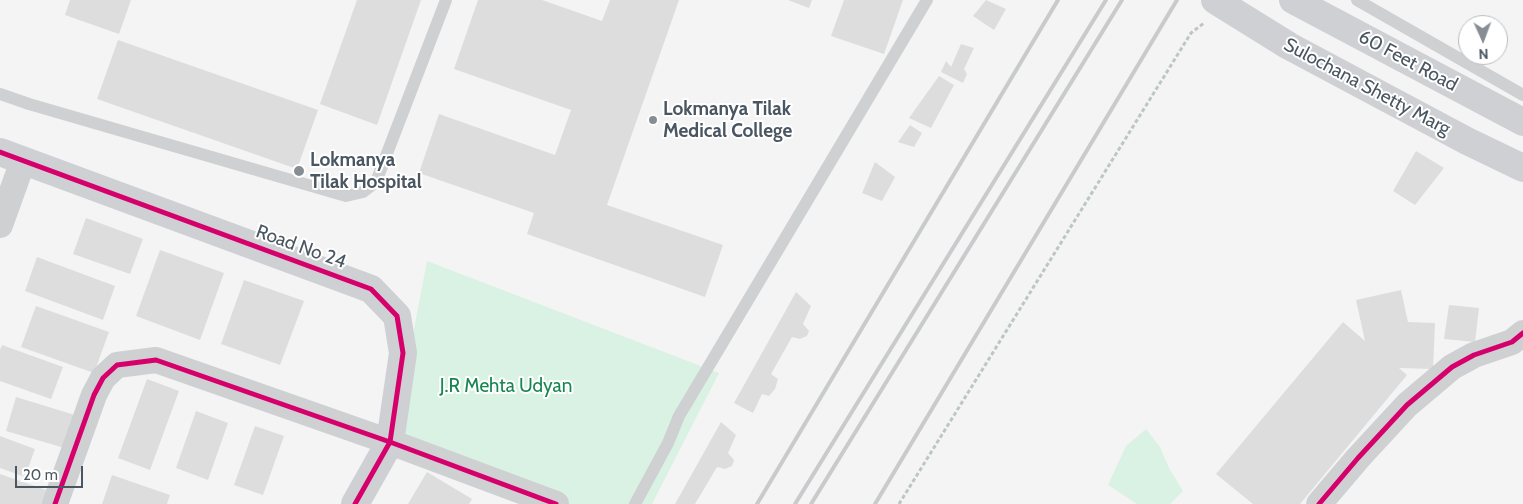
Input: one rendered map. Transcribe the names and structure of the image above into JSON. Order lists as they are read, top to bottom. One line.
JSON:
{"streets":{"main road":["60 Feet Road","Sulochana Shetty Marg","Road No 24"]},"parks":["J.R Mehta Udyan"],"places":["Lokmanya Tilak Medical College","Lokmanya Tilak Hospital"],"scale_bar":"20 m","north":"bottom"}
